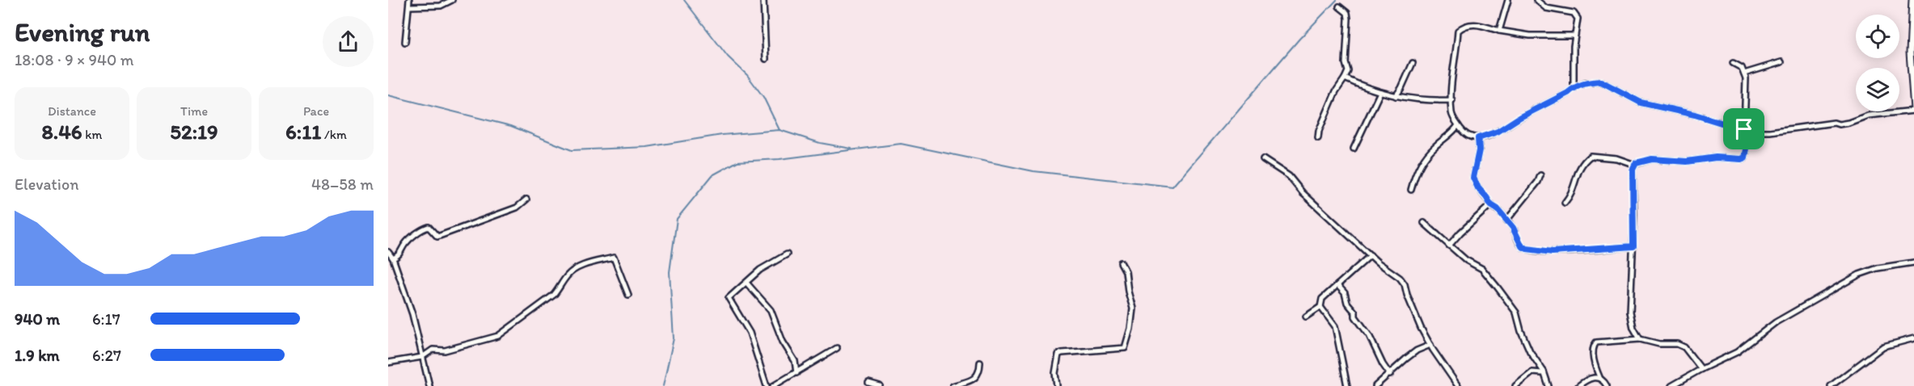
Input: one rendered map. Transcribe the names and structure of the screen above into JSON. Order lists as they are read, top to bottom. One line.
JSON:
{"page":{"heading":["Evening run","18:08 · 9 × 940 m"],"stats":[["Distance","8.46 km"],["Time","52:19"],["Pace","6:11 /km"]],"chart":["Elevation","48–58 m"],"list":[{"name":"940 m","note":"6:17"},{"name":"1.9 km","note":"6:27"}]}}
